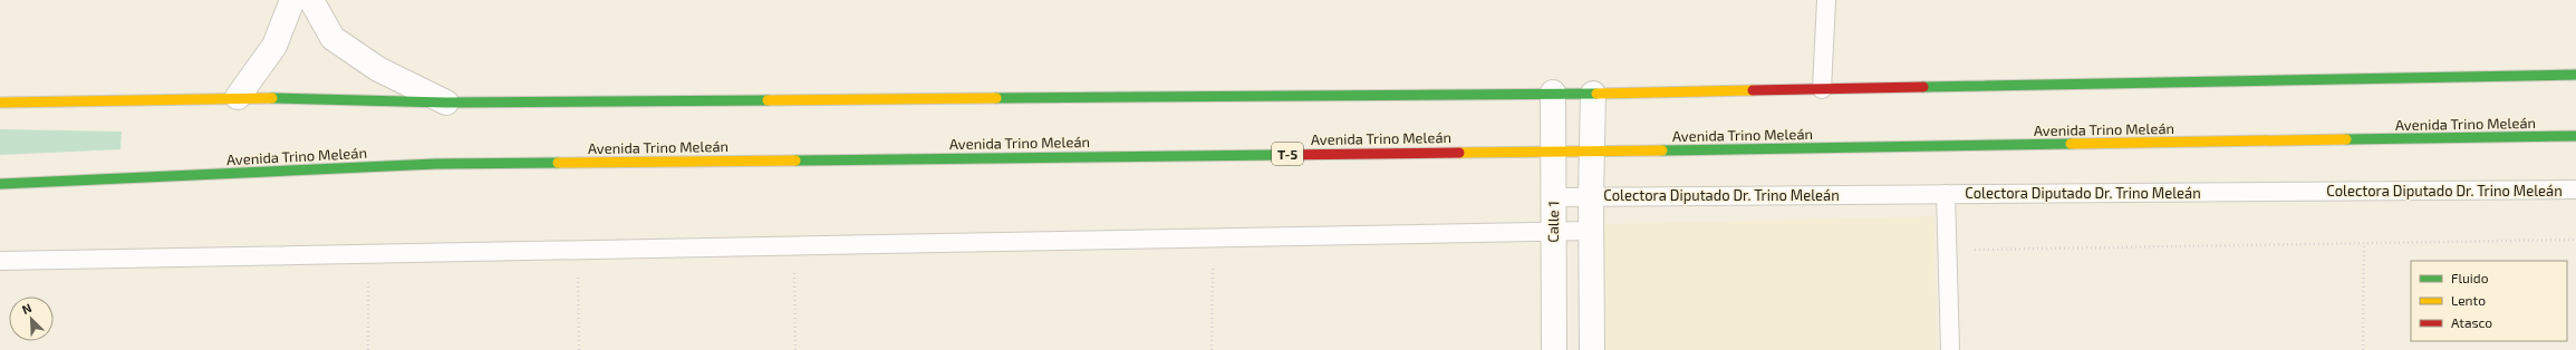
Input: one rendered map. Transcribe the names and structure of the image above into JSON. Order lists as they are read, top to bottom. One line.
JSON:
{"streets":{"main road":["Avenida Trino Meleán","T-5"],"street":["Calle 1"],"lane":["Colectora Diputado Dr. Trino Meleán"]},"crossings":[["Avenida Trino Meleán","Calle 1"],["Colectora Diputado Dr. Trino Meleán","Calle 1"]],"legend":["Fluido","Lento","Atasco"],"north":"top left"}
